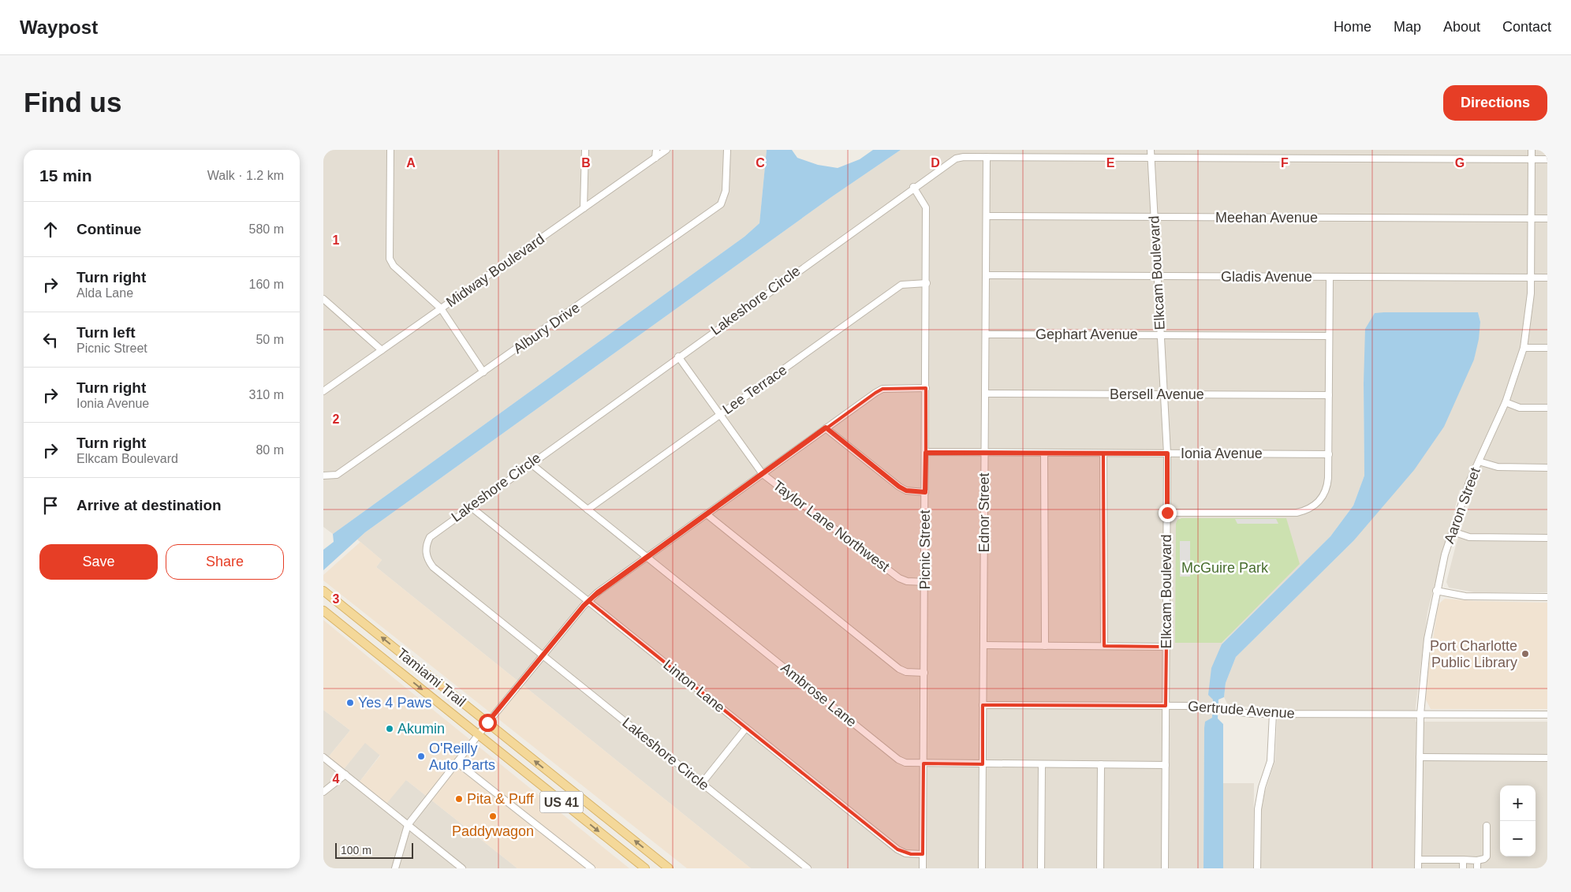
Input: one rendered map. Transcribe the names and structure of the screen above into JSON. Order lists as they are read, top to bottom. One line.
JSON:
{"streets":{"main road":["Tamiami Trail","US 41"],"street":["Meehan Avenue","Midway Boulevard","Elkcam Boulevard","Gladis Avenue","Lakeshore Circle","Albury Drive","Gephart Avenue","Lee Terrace","Bersell Avenue","Ionia Avenue","Aaron Street","Ednor Street","Taylor Lane Northwest","Picnic Street","Linton Lane","Ambrose Lane","Gertrude Avenue"]},"crossings":[["Meehan Avenue","Elkcam Boulevard"],["Meehan Avenue","Aaron Street"],["Meehan Avenue","Ednor Street"],["Elkcam Boulevard","Gladis Avenue"],["Elkcam Boulevard","Lakeshore Circle"],["Elkcam Boulevard","Gephart Avenue"],["Elkcam Boulevard","Bersell Avenue"],["Elkcam Boulevard","Ionia Avenue"],["Elkcam Boulevard","Ambrose Lane"],["Elkcam Boulevard","Gertrude Avenue"],["Gladis Avenue","Aaron Street"],["Gladis Avenue","Ednor Street"],["Lakeshore Circle","Aaron Street"],["Lakeshore Circle","Ednor Street"],["Lakeshore Circle","Taylor Lane Northwest"],["Lakeshore Circle","Picnic Street"],["Lakeshore Circle","Linton Lane"],["Lakeshore Circle","Ambrose Lane"],["Gephart Avenue","Ednor Street"],["Lee Terrace","Taylor Lane Northwest"],["Lee Terrace","Picnic Street"],["Lee Terrace","Ambrose Lane"],["Bersell Avenue","Ednor Street"],["Ionia Avenue","Ednor Street"],["Ionia Avenue","Picnic Street"],["Aaron Street","Gertrude Avenue"],["Ednor Street","Ambrose Lane"],["Ednor Street","Gertrude Avenue"],["Taylor Lane Northwest","Picnic Street"],["Picnic Street","Linton Lane"],["Picnic Street","Ambrose Lane"]],"parks":["McGuire Park"],"places":["Port Charlotte Public Library","Yes 4 Paws","Akumin","O'Reilly Auto Parts","Pita & Puff","Paddywagon"],"scale_bar":"100 m","page":{"header":"Waypost","nav":["Home","Map","About","Contact"],"buttons":["Directions",["Save","Share"]],"title":"Find us","heading":["15 min","Walk · 1.2 km"],"list":[["Continue","580 m"],["Turn right","Alda Lane","160 m"],["Turn left","Picnic Street","50 m"],["Turn right","Ionia Avenue","310 m"],["Turn right","Elkcam Boulevard","80 m"],"Arrive at destination"],"map_buttons":["+","−"],"scale":"100 m"},"grid":{"columns":["A","B","C","D","E","F","G"],"rows":["1","2","3","4"]}}
